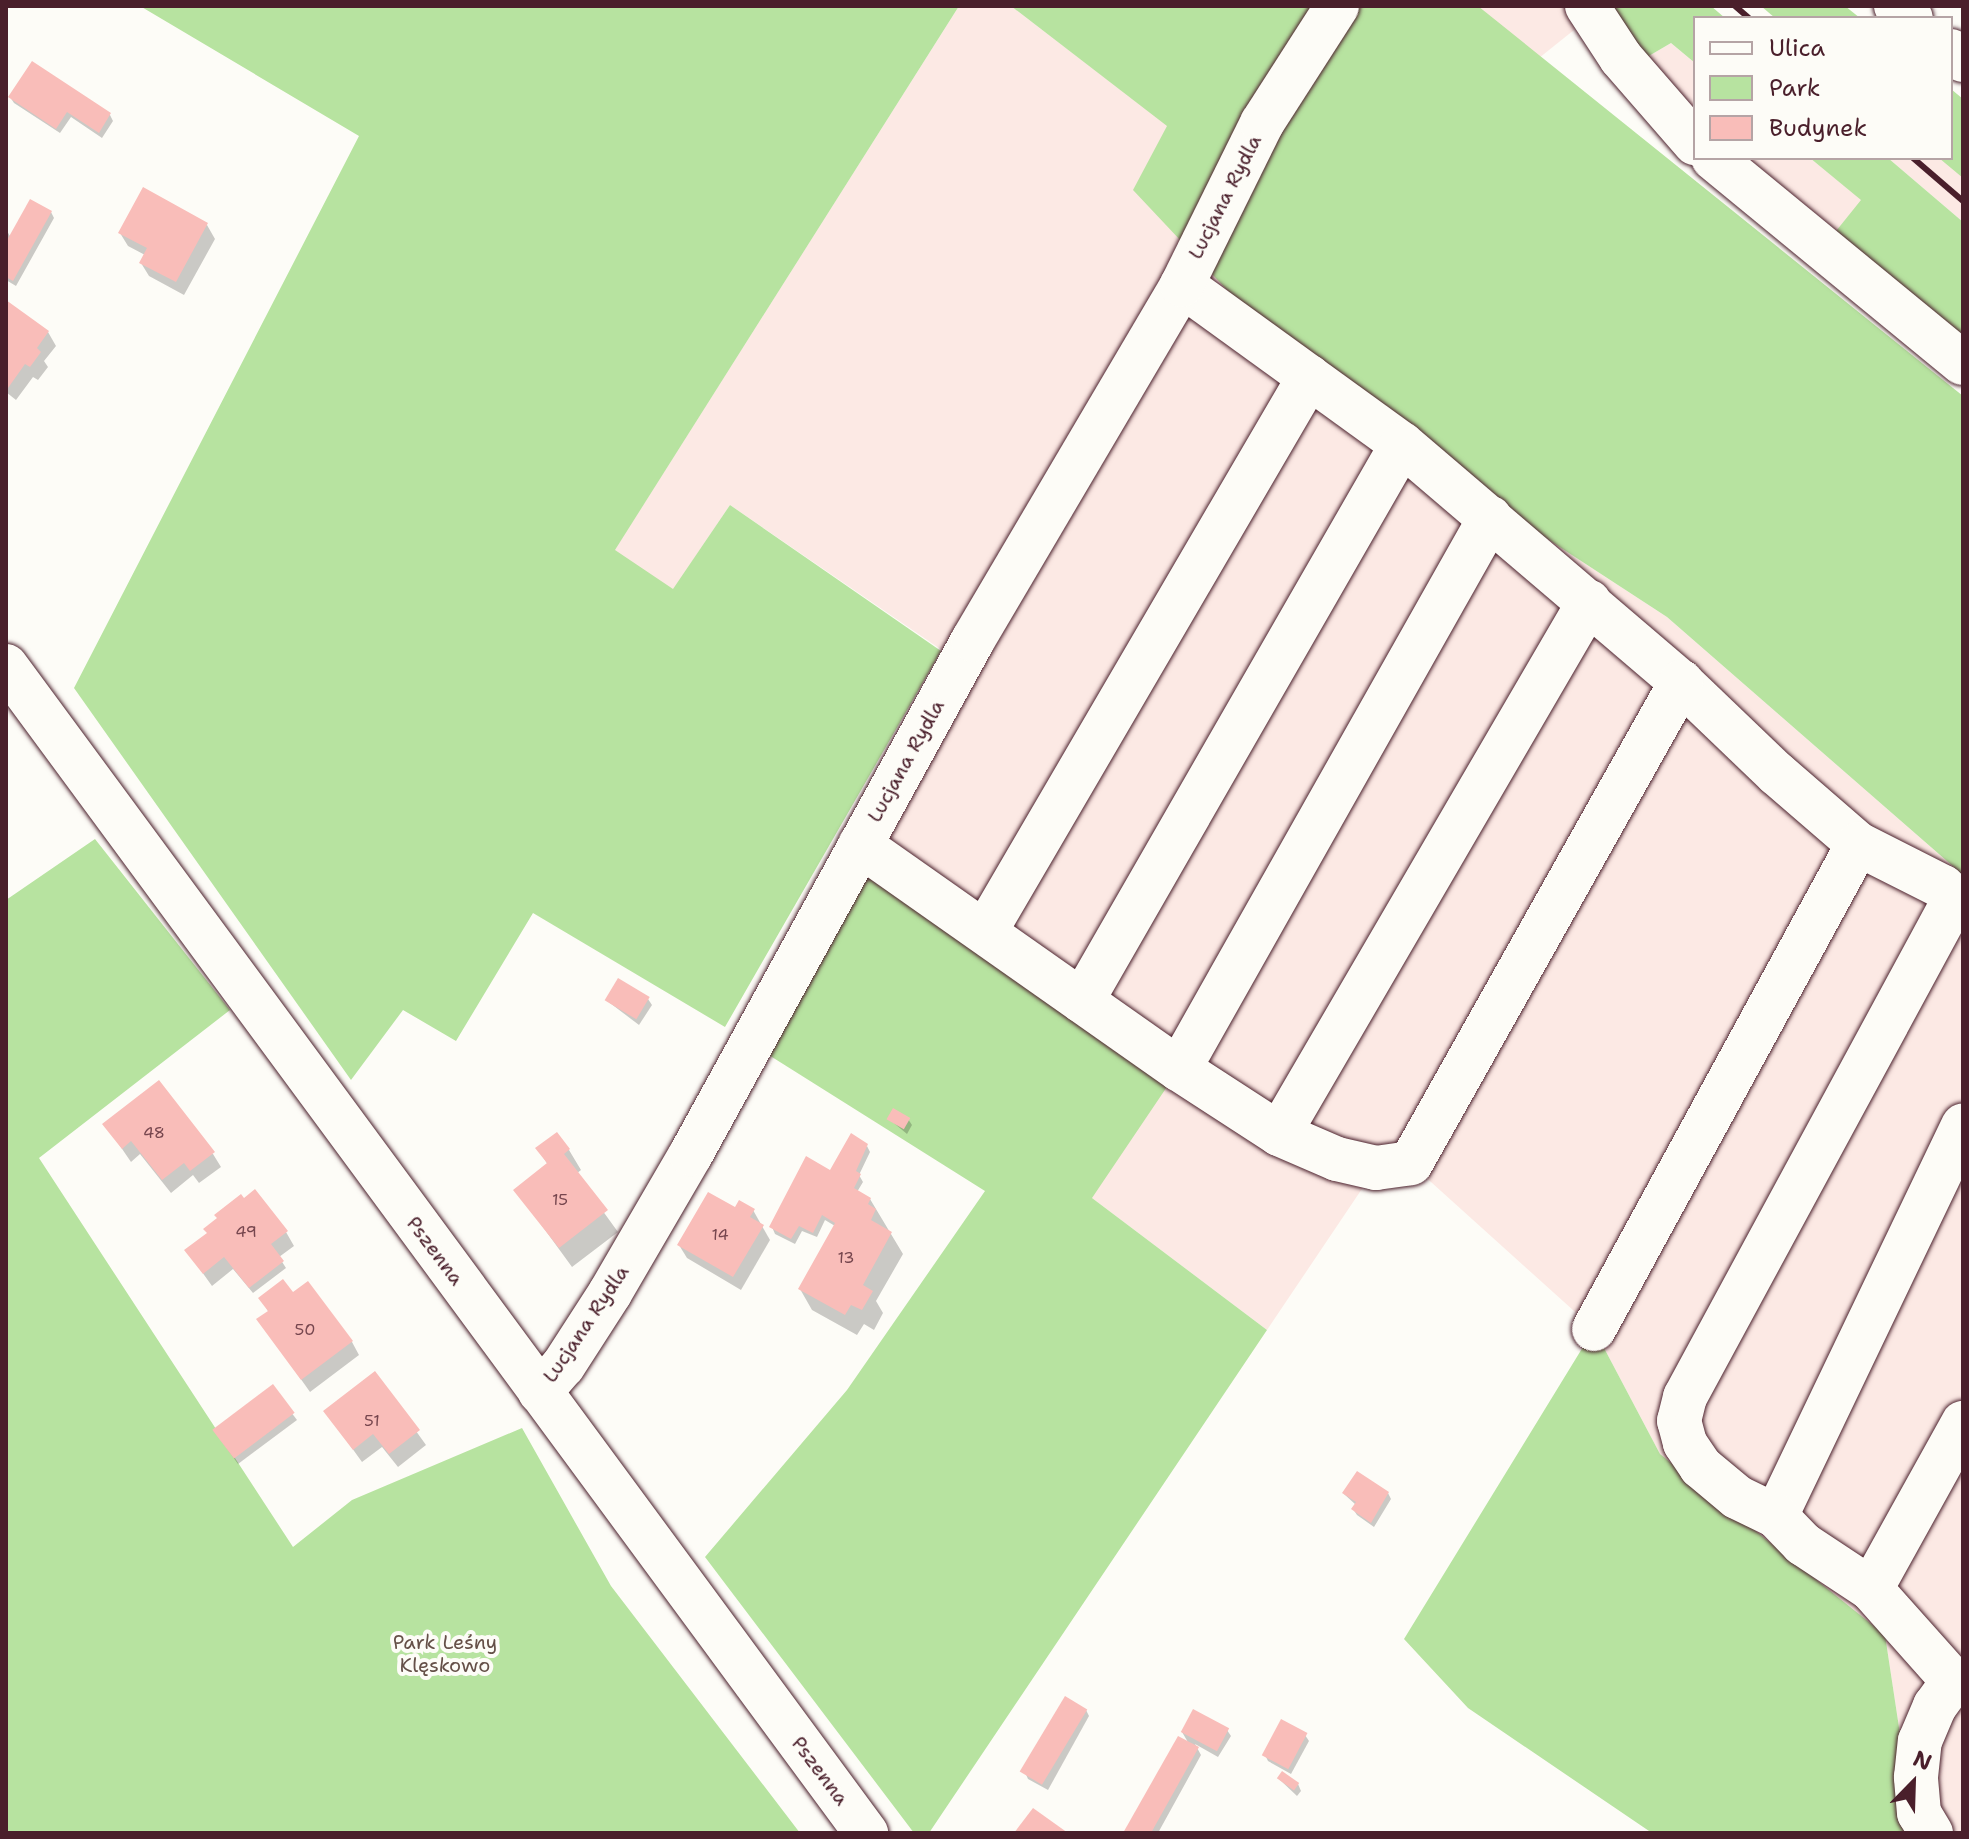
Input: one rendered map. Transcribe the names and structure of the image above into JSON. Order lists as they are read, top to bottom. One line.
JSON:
{"streets":{"street":["Lucjana Rydla","Pszenna"]},"crossings":[["Lucjana Rydla","Pszenna"]],"parks":["Park Leśny Klęskowo"],"house_numbers":["48","15","49","14","13","50","51"],"legend":["Ulica","Park","Budynek"],"north":"top right"}
